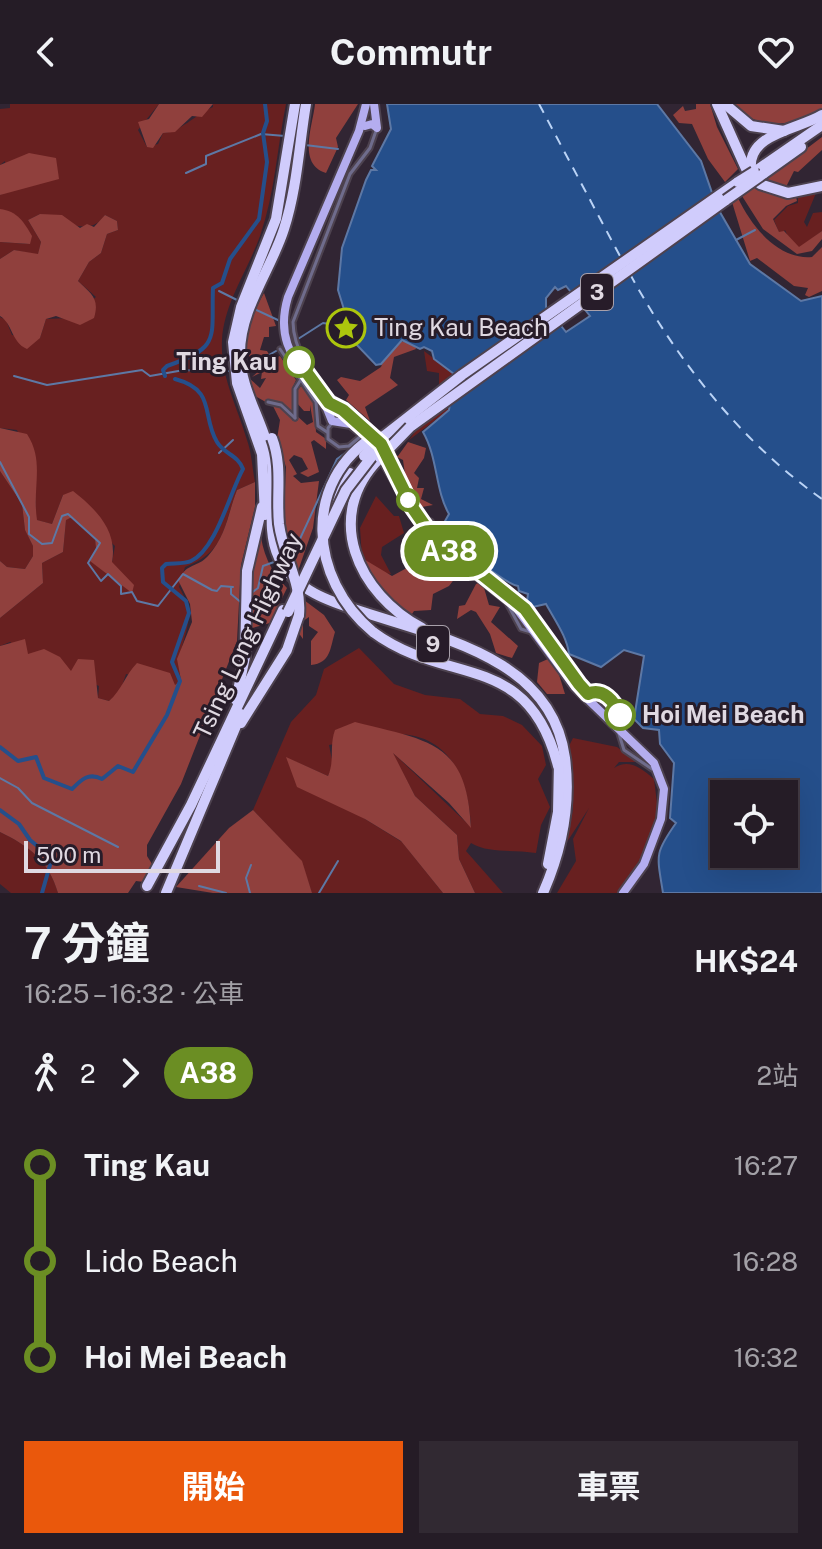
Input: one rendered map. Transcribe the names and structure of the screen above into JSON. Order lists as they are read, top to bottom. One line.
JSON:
{"streets":{"highway":["3","Tsing Long Highway","9"]},"crossings":[["3","Tsing Long Highway"]],"places":{"place":["Ting Kau Beach"],"other":["Ting Kau","Hoi Mei Beach"]},"lines":["bus line A38"],"scale_bar":"500 m","page":{"header":"Commutr","on_map":"A38","scale":"500 m","heading":["7 分鐘","16:25 – 16:32 · 公車","HK$24"],"legs":["2","A38","2站"],"list":[{"name":"Ting Kau","value":"16:27"},{"name":"Lido Beach","value":"16:28"},{"name":"Hoi Mei Beach","value":"16:32"}],"buttons":["開始","車票"]}}
